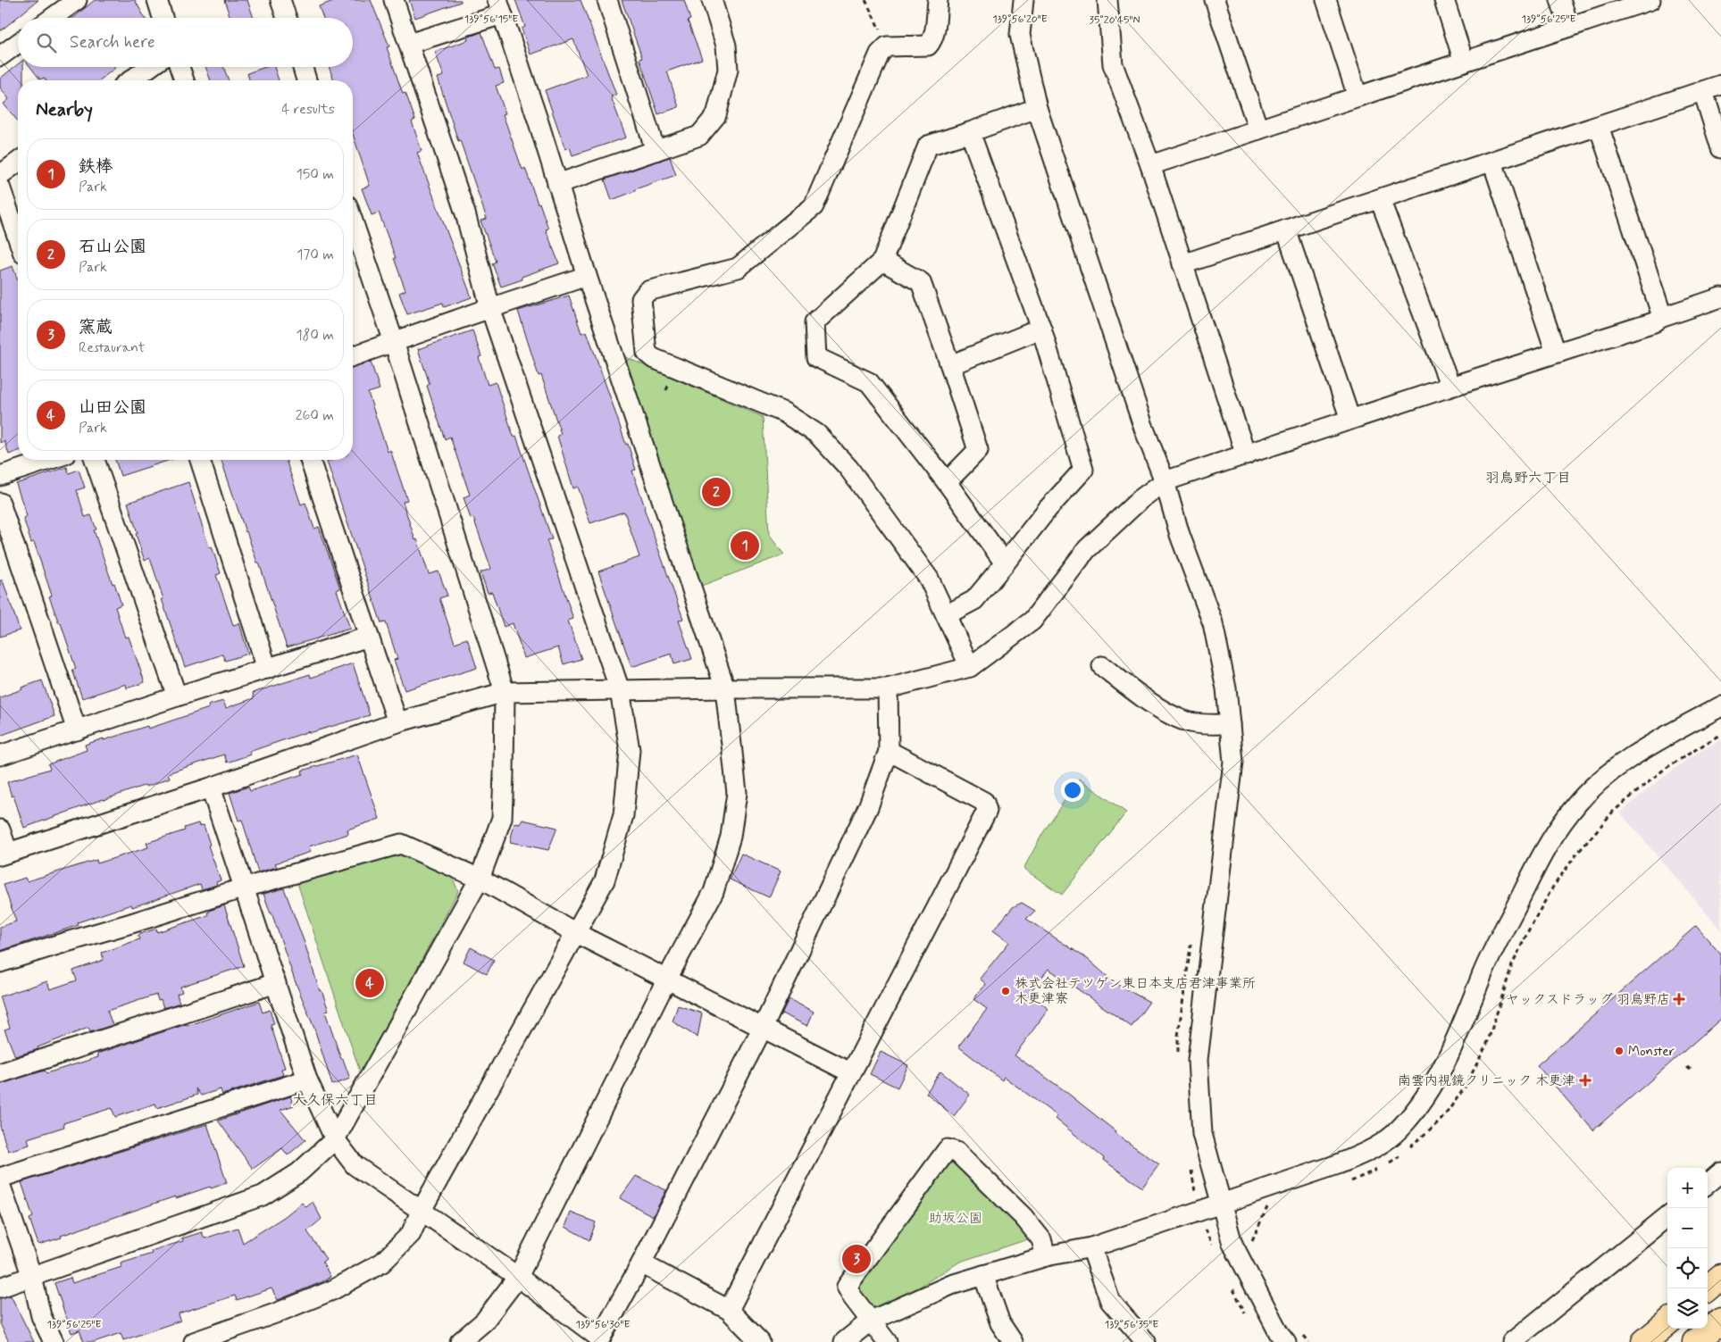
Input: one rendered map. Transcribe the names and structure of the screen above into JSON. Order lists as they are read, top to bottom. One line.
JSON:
{"districts":["羽鳥野六丁目","大久保六丁目"],"parks":["助坂公園"],"places":{"other":["株式会社テツゲン東日本支店君津事業所 木更津寮","Monster"],"health":["ヤックスドラッグ 羽鳥野店","南雲内視鏡クリニック 木更津"]},"page":{"search":"Search here","heading":["Nearby","4 results"],"list":[{"mark":"1","name":"鉄棒","note":"Park","value":"150 m"},{"mark":"2","name":"石山公園","note":"Park","value":"170 m"},{"mark":"3","name":"窯蔵","note":"Restaurant","value":"180 m"},{"mark":"4","name":"山田公園","note":"Park","value":"260 m"}],"pins":["2","1","4","3"],"map_buttons":["+","−"]},"coordinates":["139°56'15\"E","139°56'20\"E","139°56'25\"E","35°20'45\"N","139°56'30\"E","139°56'35\"E"]}
